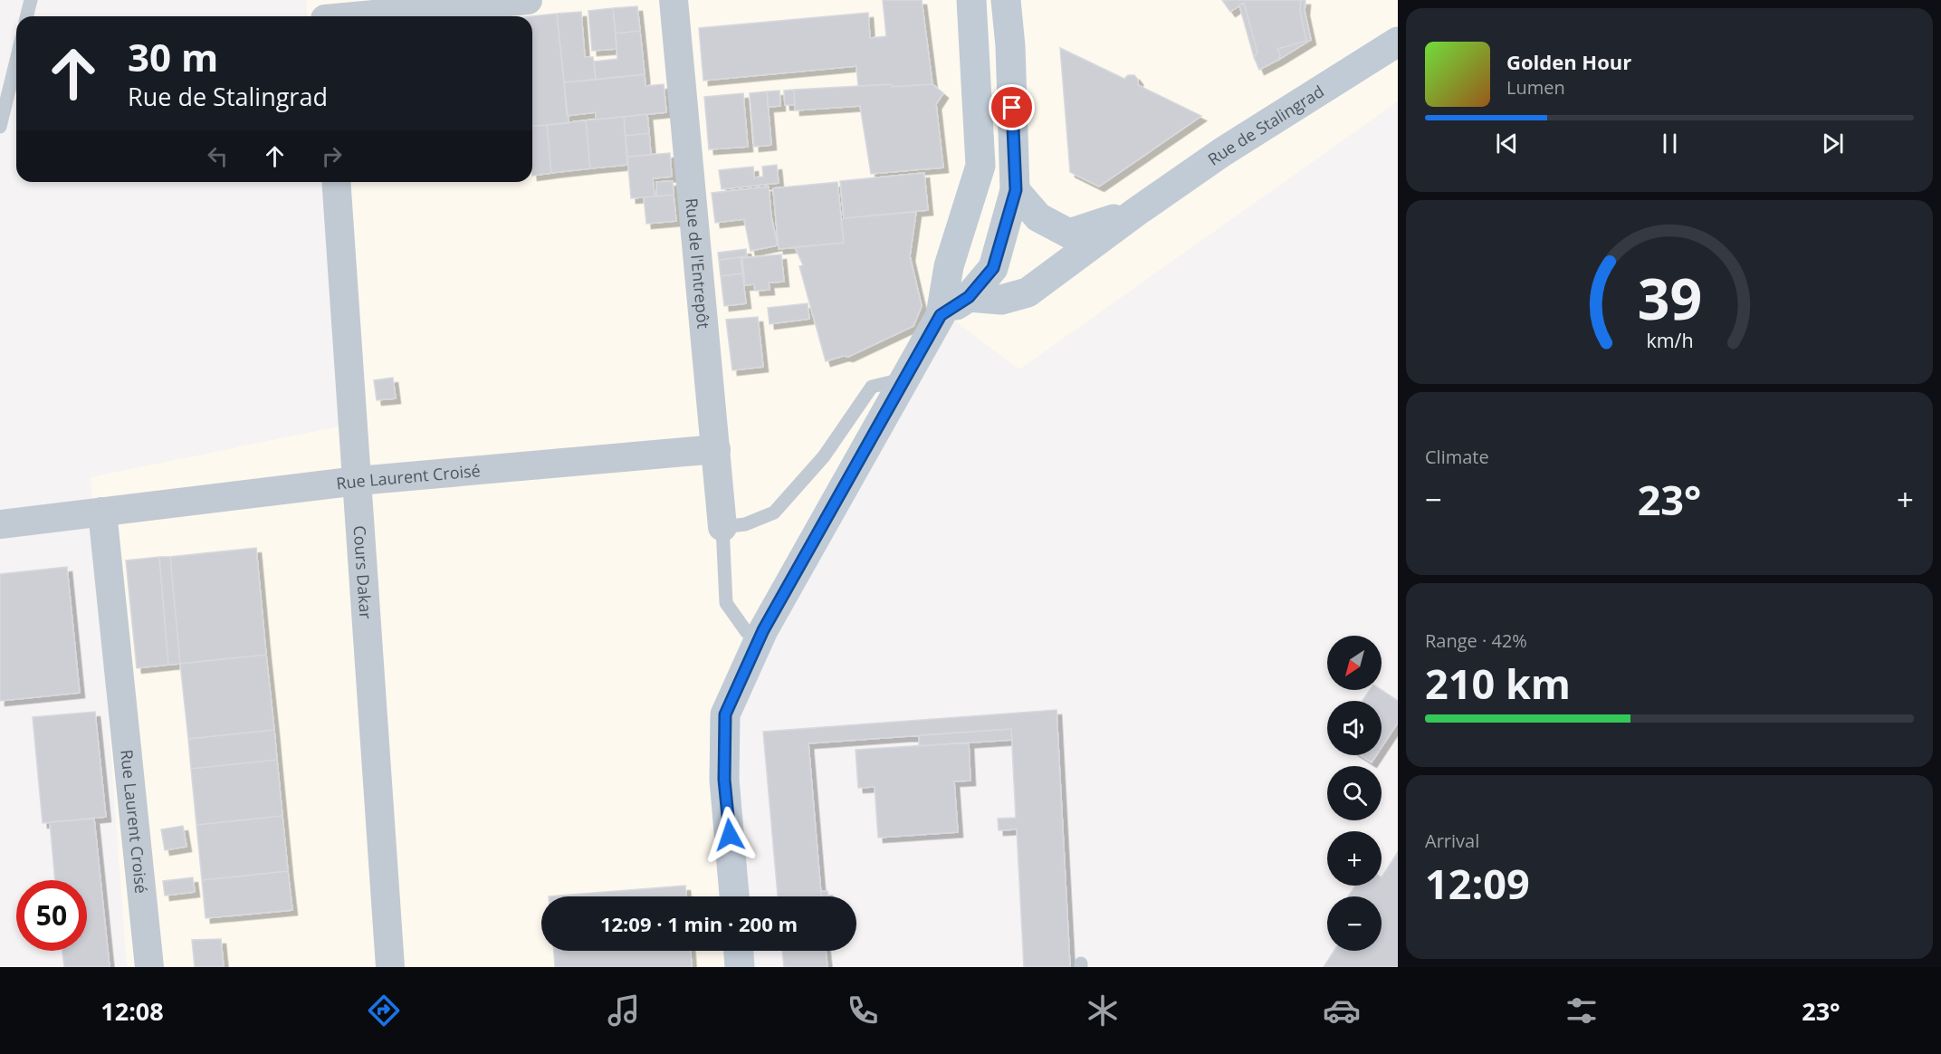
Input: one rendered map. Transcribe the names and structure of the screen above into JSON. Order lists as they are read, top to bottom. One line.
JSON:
{"streets":{"main road":["Rue de Stalingrad"],"street":["Rue de l'Entrepôt","Rue Laurent Croisé","Cours Dakar"]},"crossings":[["Rue de l'Entrepôt","Rue Laurent Croisé"],["Rue Laurent Croisé","Cours Dakar"]],"north":"bottom left","page":{"turn":["30 m","Rue de Stalingrad"],"song":["Golden Hour","Lumen"],"tile":["Climate",["Range · 42%","210 km"],["Arrival","12:09"]],"heat":["−","23°","+"],"map_buttons":["+","−"],"limit":"50","trip":"12:09 · 1 min · 200 m","tabs":["12:08","23°"],"gauge":["39","km/h"]}}
